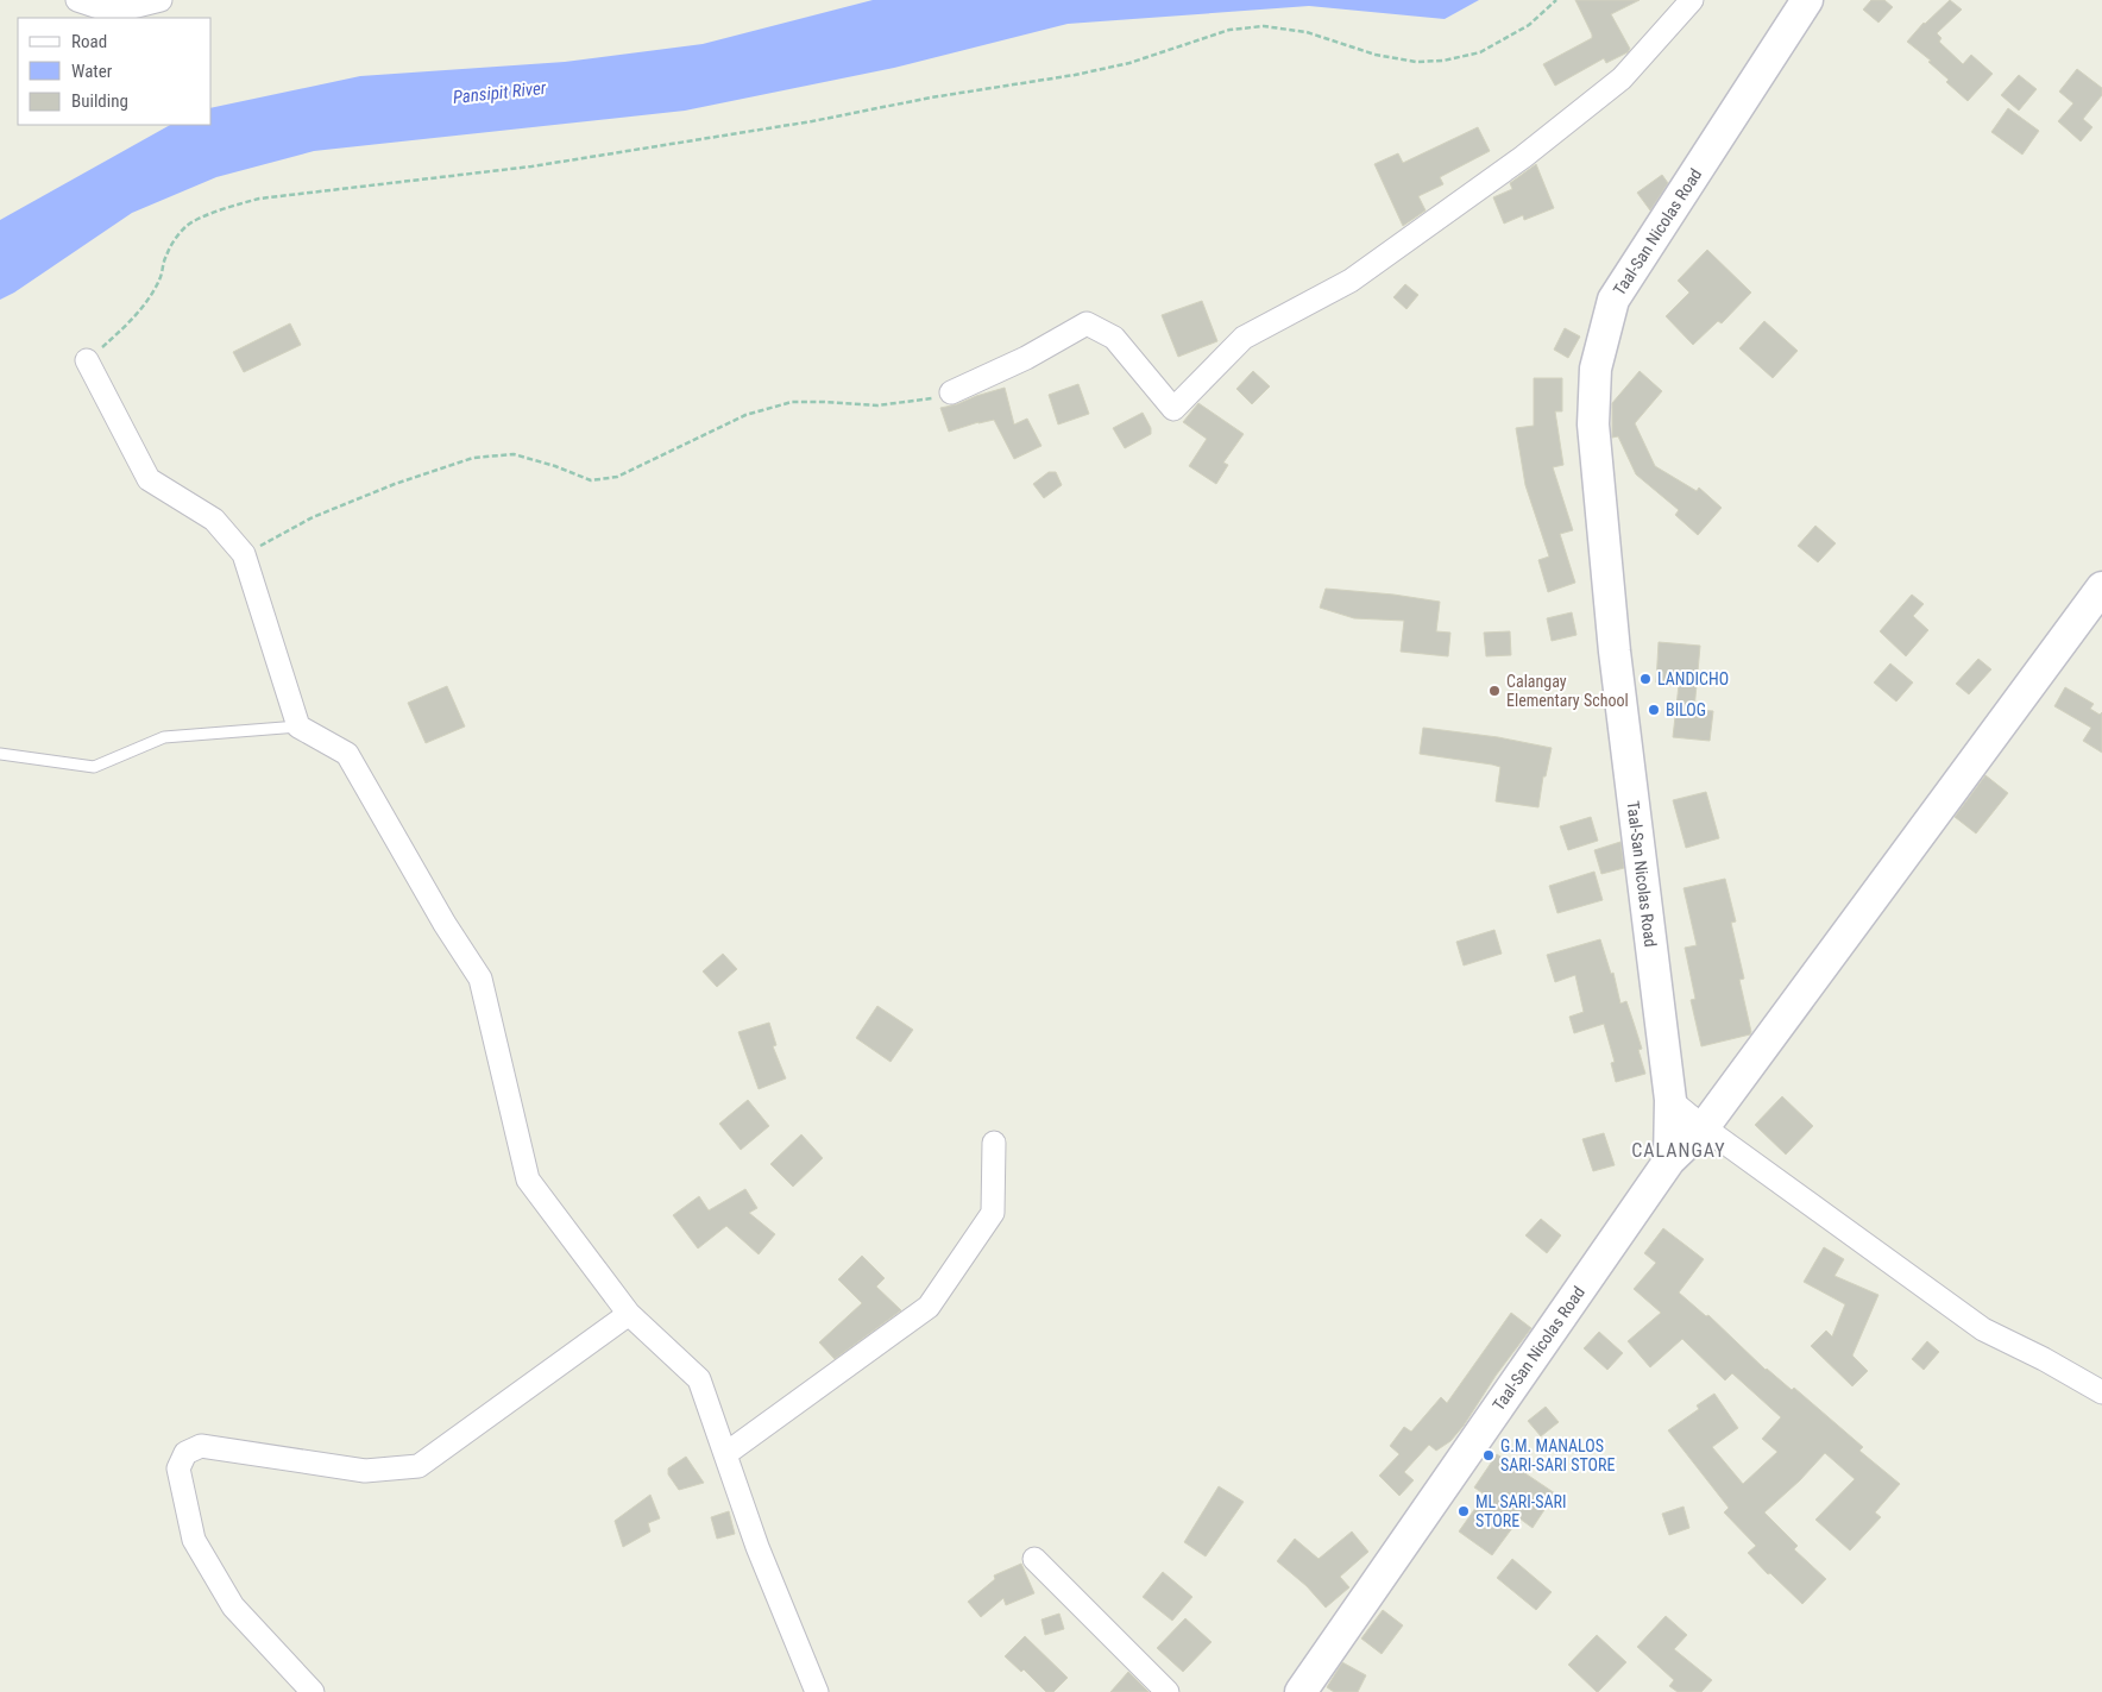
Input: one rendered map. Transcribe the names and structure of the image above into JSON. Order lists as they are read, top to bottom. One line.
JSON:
{"streets":{"main road":["Taal-San Nicolas Road"]},"districts":["CALANGAY"],"water":["Pansipit River"],"places":["LANDICHO","Calangay Elementary School","BILOG","G.M. MANALOS SARI-SARI STORE","ML SARI-SARI STORE"],"legend":["Road","Water","Building"]}
